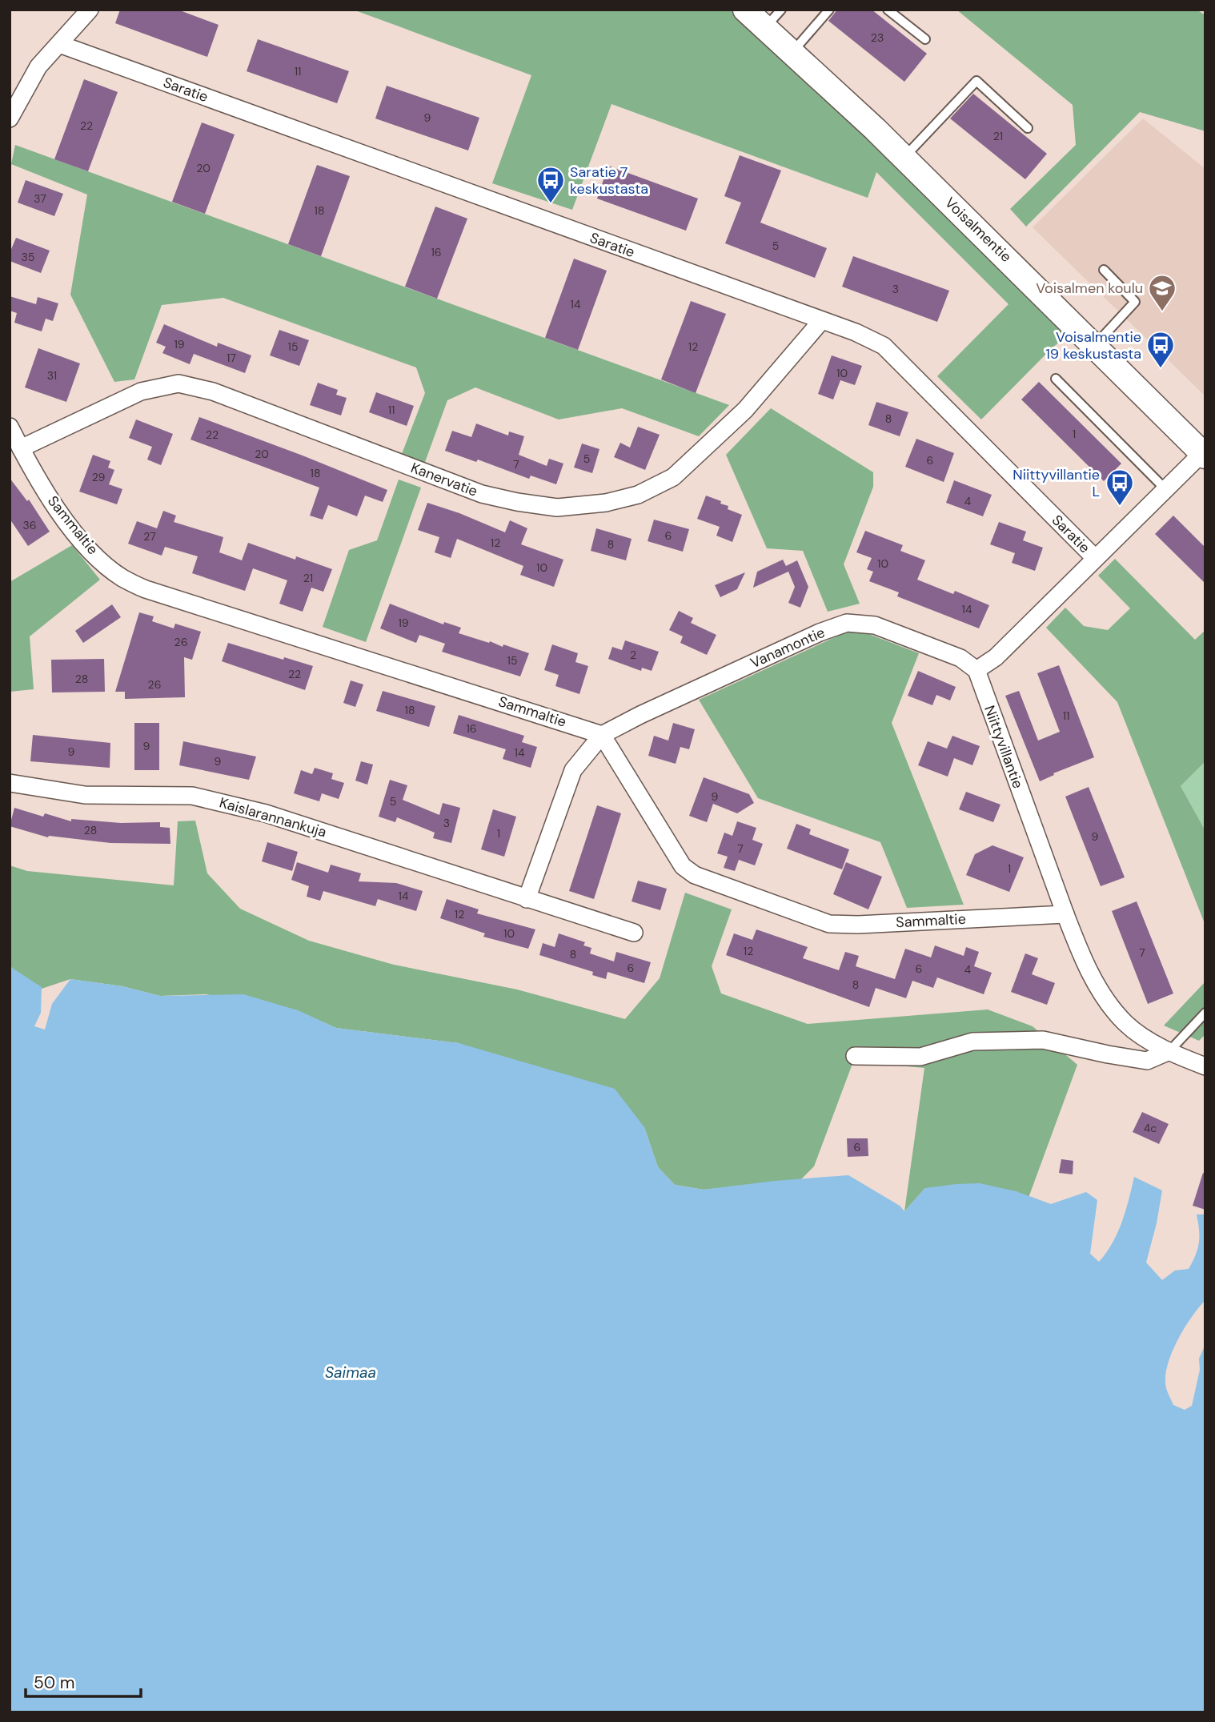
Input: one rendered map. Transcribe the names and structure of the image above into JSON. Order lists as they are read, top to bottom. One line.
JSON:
{"streets":{"street":["Saratie","Voisalmentie","Kanervatie","Sammaltie","Vanamontie","Niittyvillantie","Kaislarannankuja"]},"crossings":[["Saratie","Kanervatie"],["Kanervatie","Sammaltie"],["Sammaltie","Vanamontie"],["Sammaltie","Niittyvillantie"],["Vanamontie","Niittyvillantie"]],"water":["Saimaa"],"places":{"bus stop":["Saratie 7 keskustasta","Voisalmentie 19 keskustasta","Niittyvillantie L"],"school or university":["Voisalmen koulu"]},"house_numbers":["23","11","9","22","21","20","37","18","5","16","35","3","14","19","15","12","17","10","31","11","8","1","22","20","5","6","7","18","29","4","36","6","27","12","8","10","10","21","14","19","26","2","15","22","28","26","18","11","16","9","9","14","9","9","5","3","28","1","9","7","1","14","12","10","12","7","8","6","6","4","8","4c","6"],"scale_bar":"50 m"}
